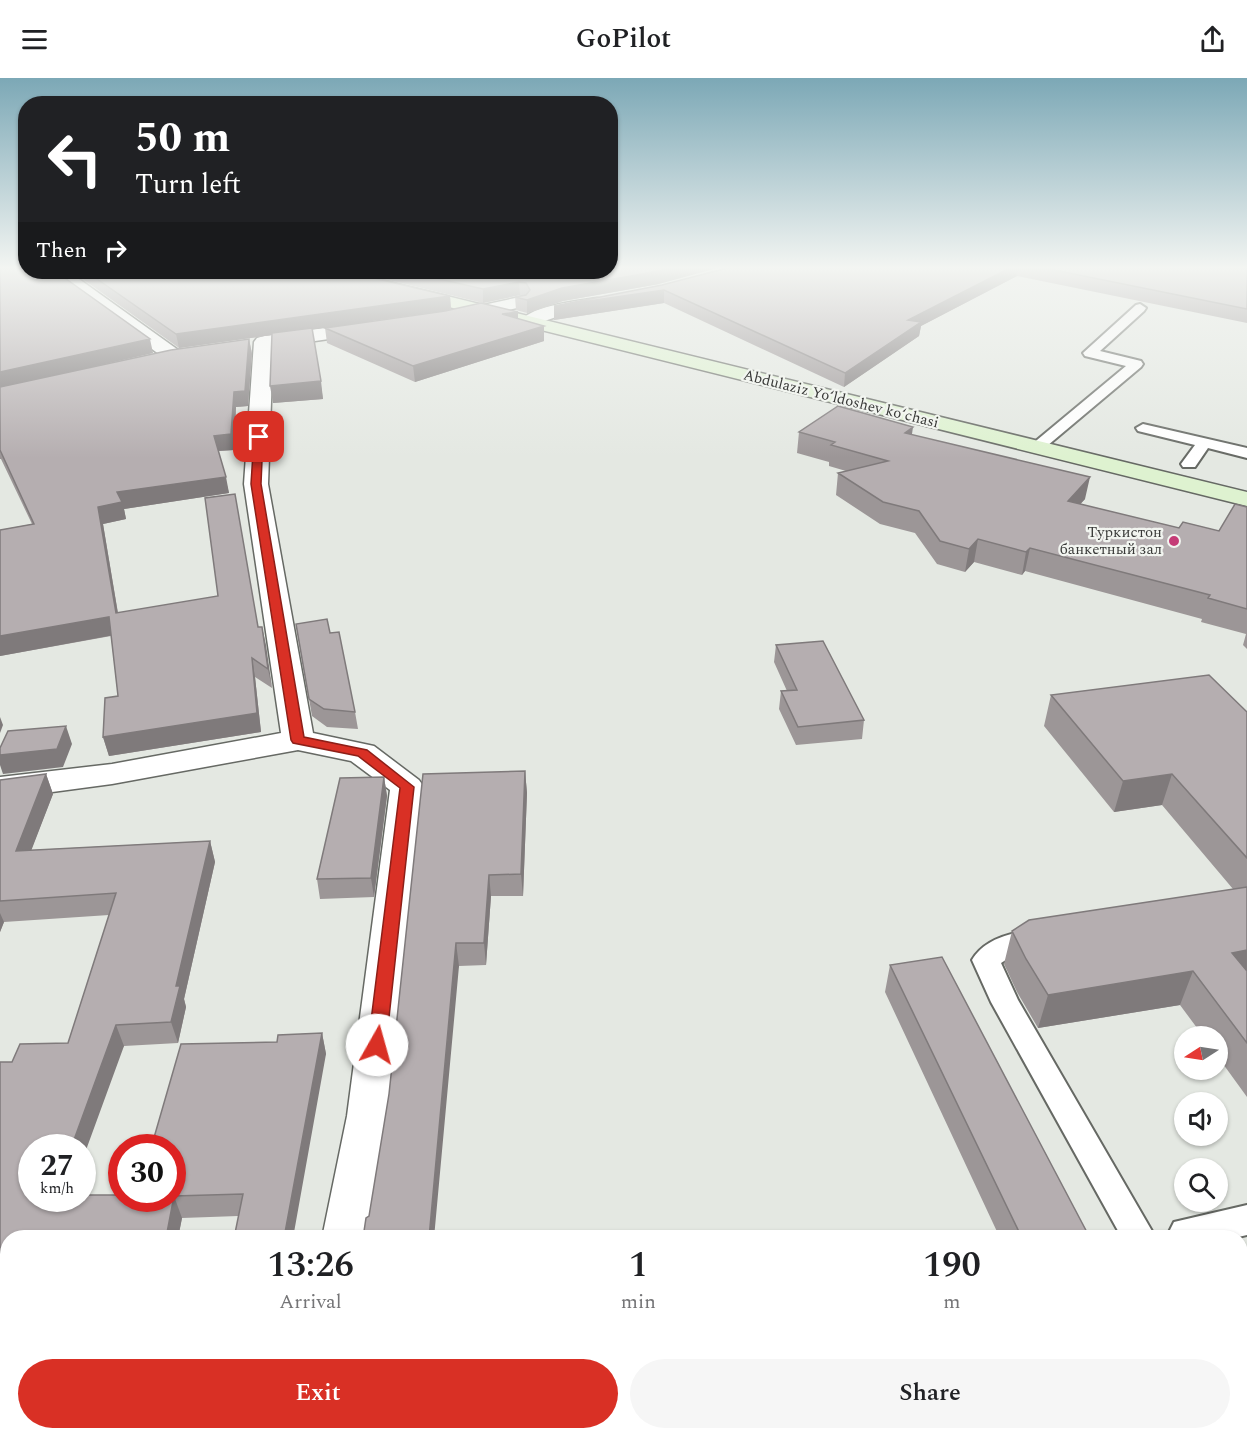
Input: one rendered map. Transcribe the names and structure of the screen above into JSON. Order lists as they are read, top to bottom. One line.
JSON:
{"streets":{"main road":["Abdulaziz Yoʻldoshev koʻchasi"]},"places":["Туркистон банкетный зал"],"north":"left","page":{"header":"GoPilot","turn":["50 m","Turn left"],"then":"Then","speed":"27 km/h","limit":"30","eta":["13:26","Arrival","1","min","190","m"],"buttons":["Exit","Share"]}}
